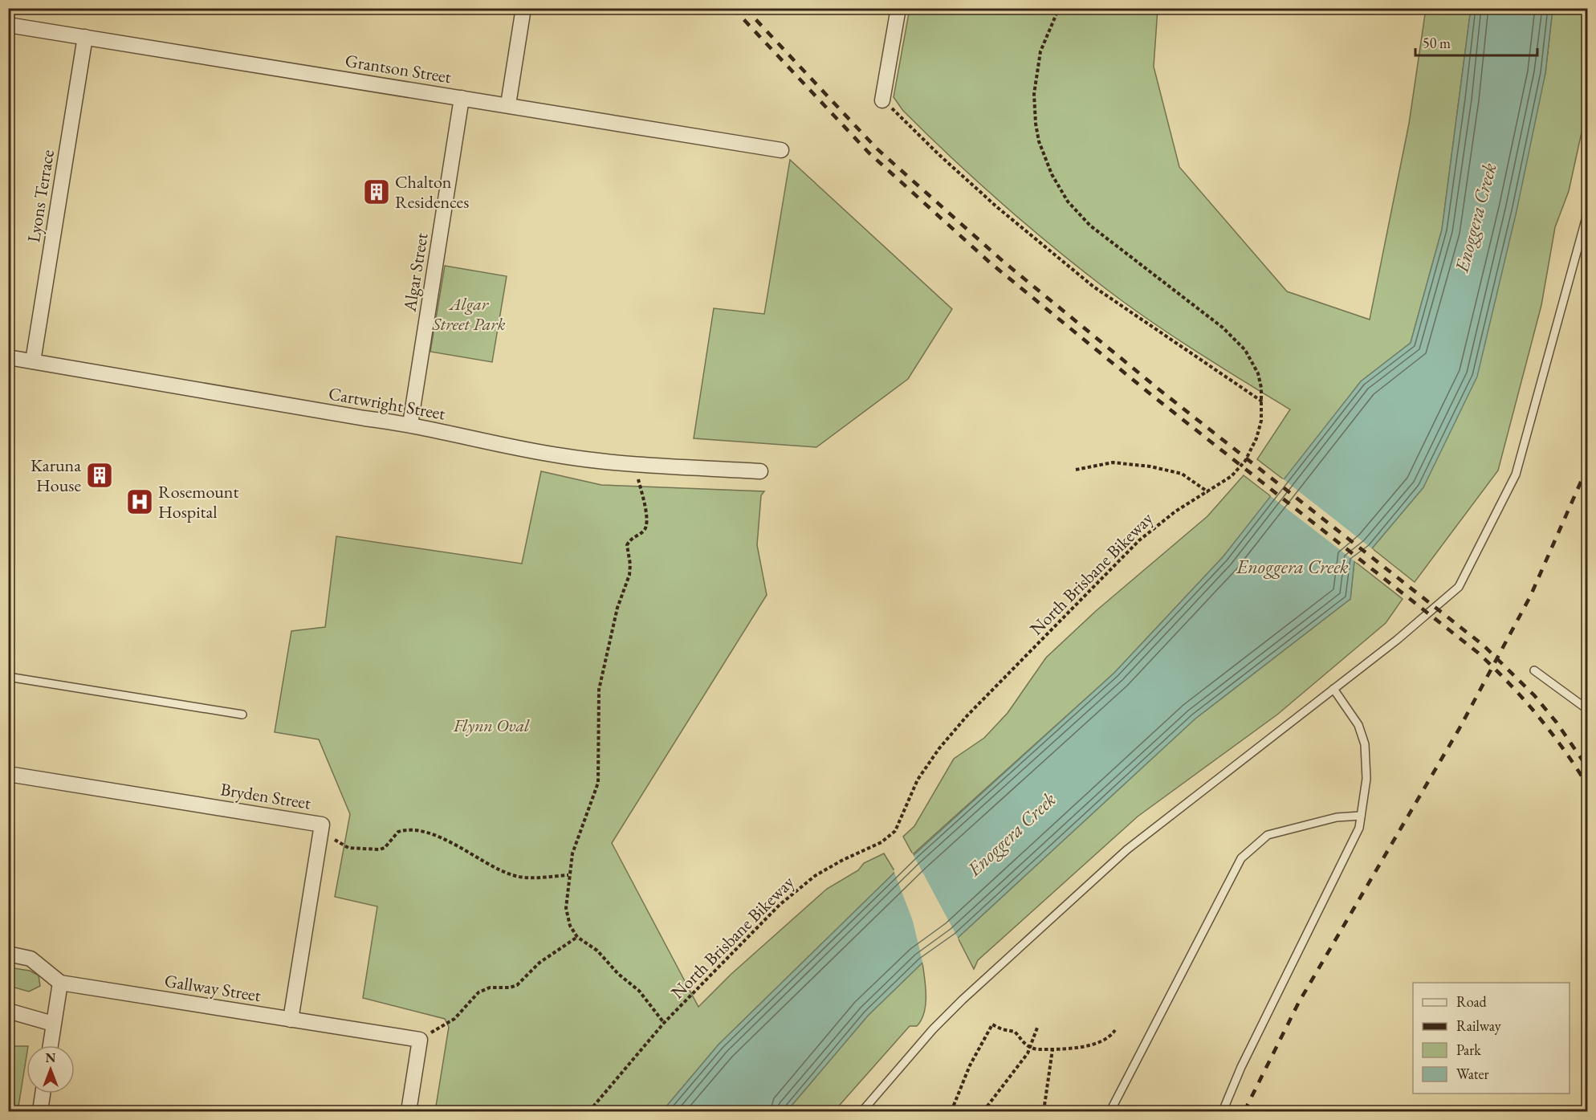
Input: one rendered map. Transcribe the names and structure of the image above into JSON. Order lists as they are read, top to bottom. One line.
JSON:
{"streets":{"street":["Grantson Street","Lyons Terrace","Algar Street","Cartwright Street","Bryden Street","Gallway Street"],"path":["North Brisbane Bikeway"]},"crossings":[["Grantson Street","Lyons Terrace"],["Grantson Street","Algar Street"],["Lyons Terrace","Cartwright Street"],["Algar Street","Cartwright Street"],["Bryden Street","Gallway Street"]],"water":["Enoggera Creek"],"parks":["Algar Street Park","Flynn Oval"],"places":{"building":["Chalton Residences","Karuna House"],"hospital":["Rosemount Hospital"]},"legend":["Road","Railway","Park","Water"],"scale_bar":"50 m","north":"top"}
